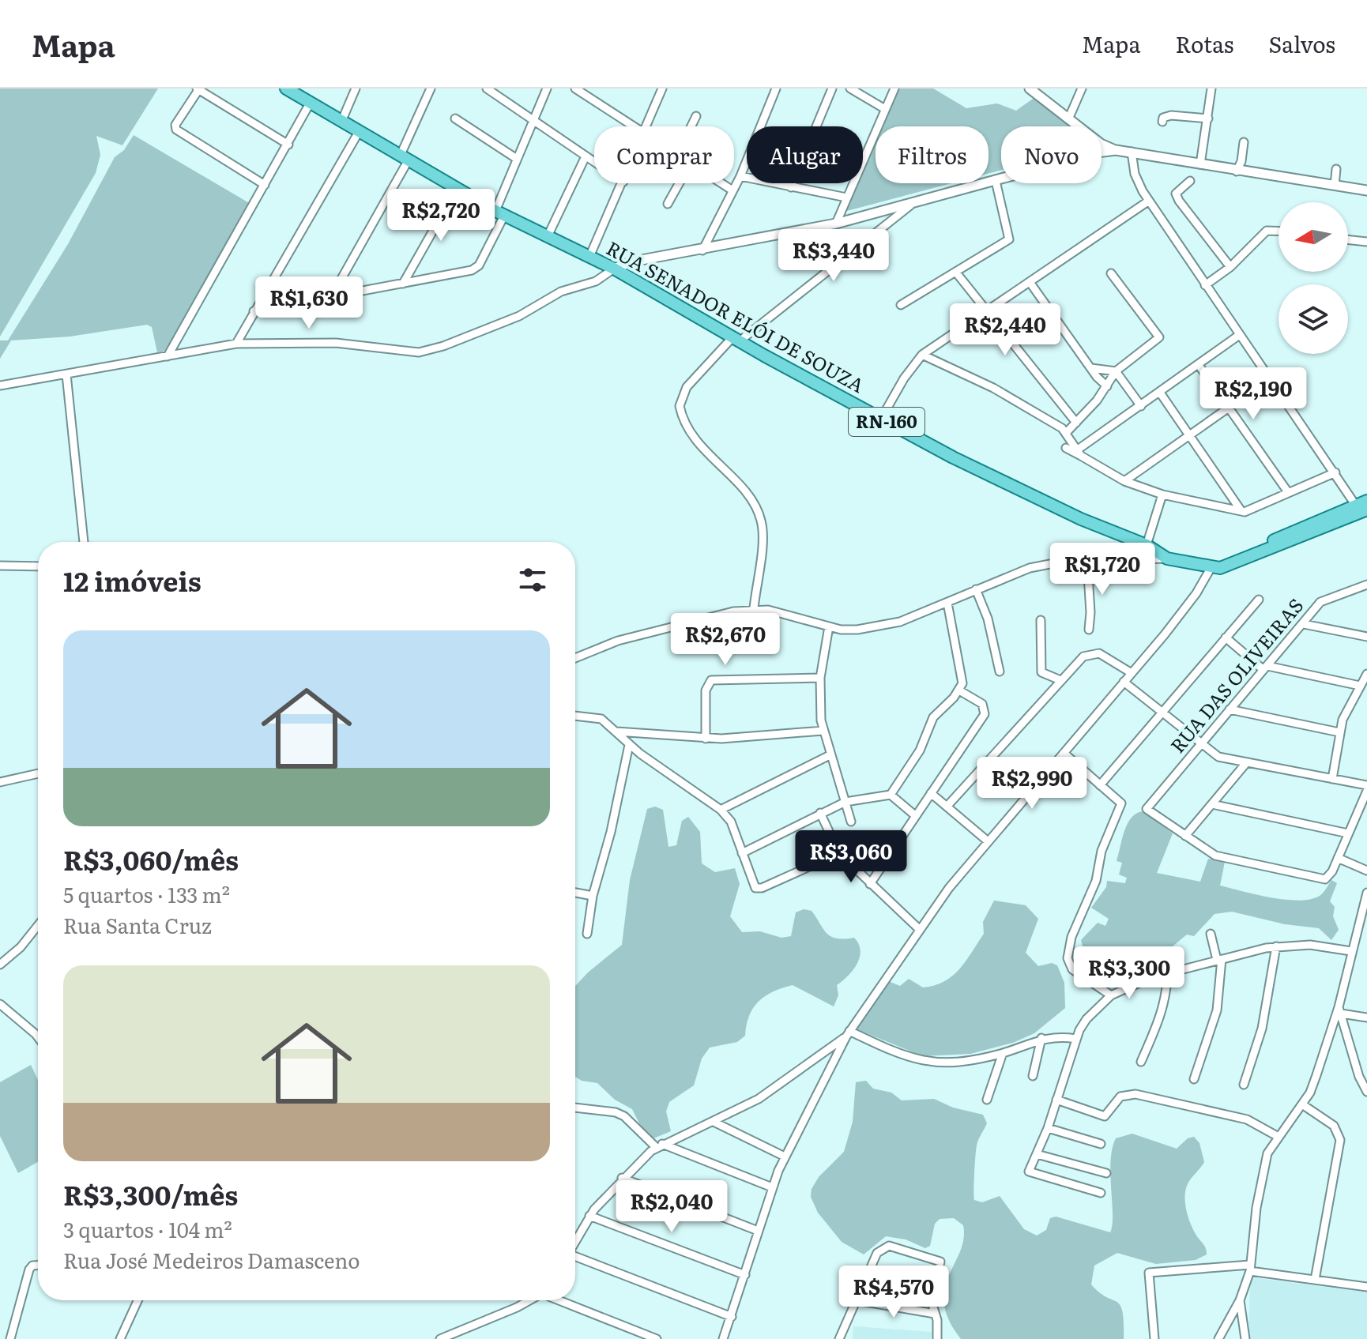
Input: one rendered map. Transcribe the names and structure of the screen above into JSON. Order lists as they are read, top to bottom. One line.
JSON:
{"streets":{"main road":["RUA SENADOR ELÓI DE SOUZA","RN-160"],"street":["RUA DAS OLIVEIRAS"]},"north":"left","page":{"header":"Mapa","nav":["Mapa","Rotas","Salvos"],"chip":["Comprar","Alugar","Filtros","Novo"],"price":["R$2,720","R$3,440","R$1,630","R$2,440","R$2,190","R$1,720","R$2,670","R$2,990","R$3,060","R$3,300","R$2,040","R$4,570"],"heading":"12 imóveis","list":[{"name":"R$3,060/mês","note":"5 quartos · 133 m² · Rua Santa Cruz"},{"name":"R$3,300/mês","note":"3 quartos · 104 m² · Rua José Medeiros Damasceno"}]}}
